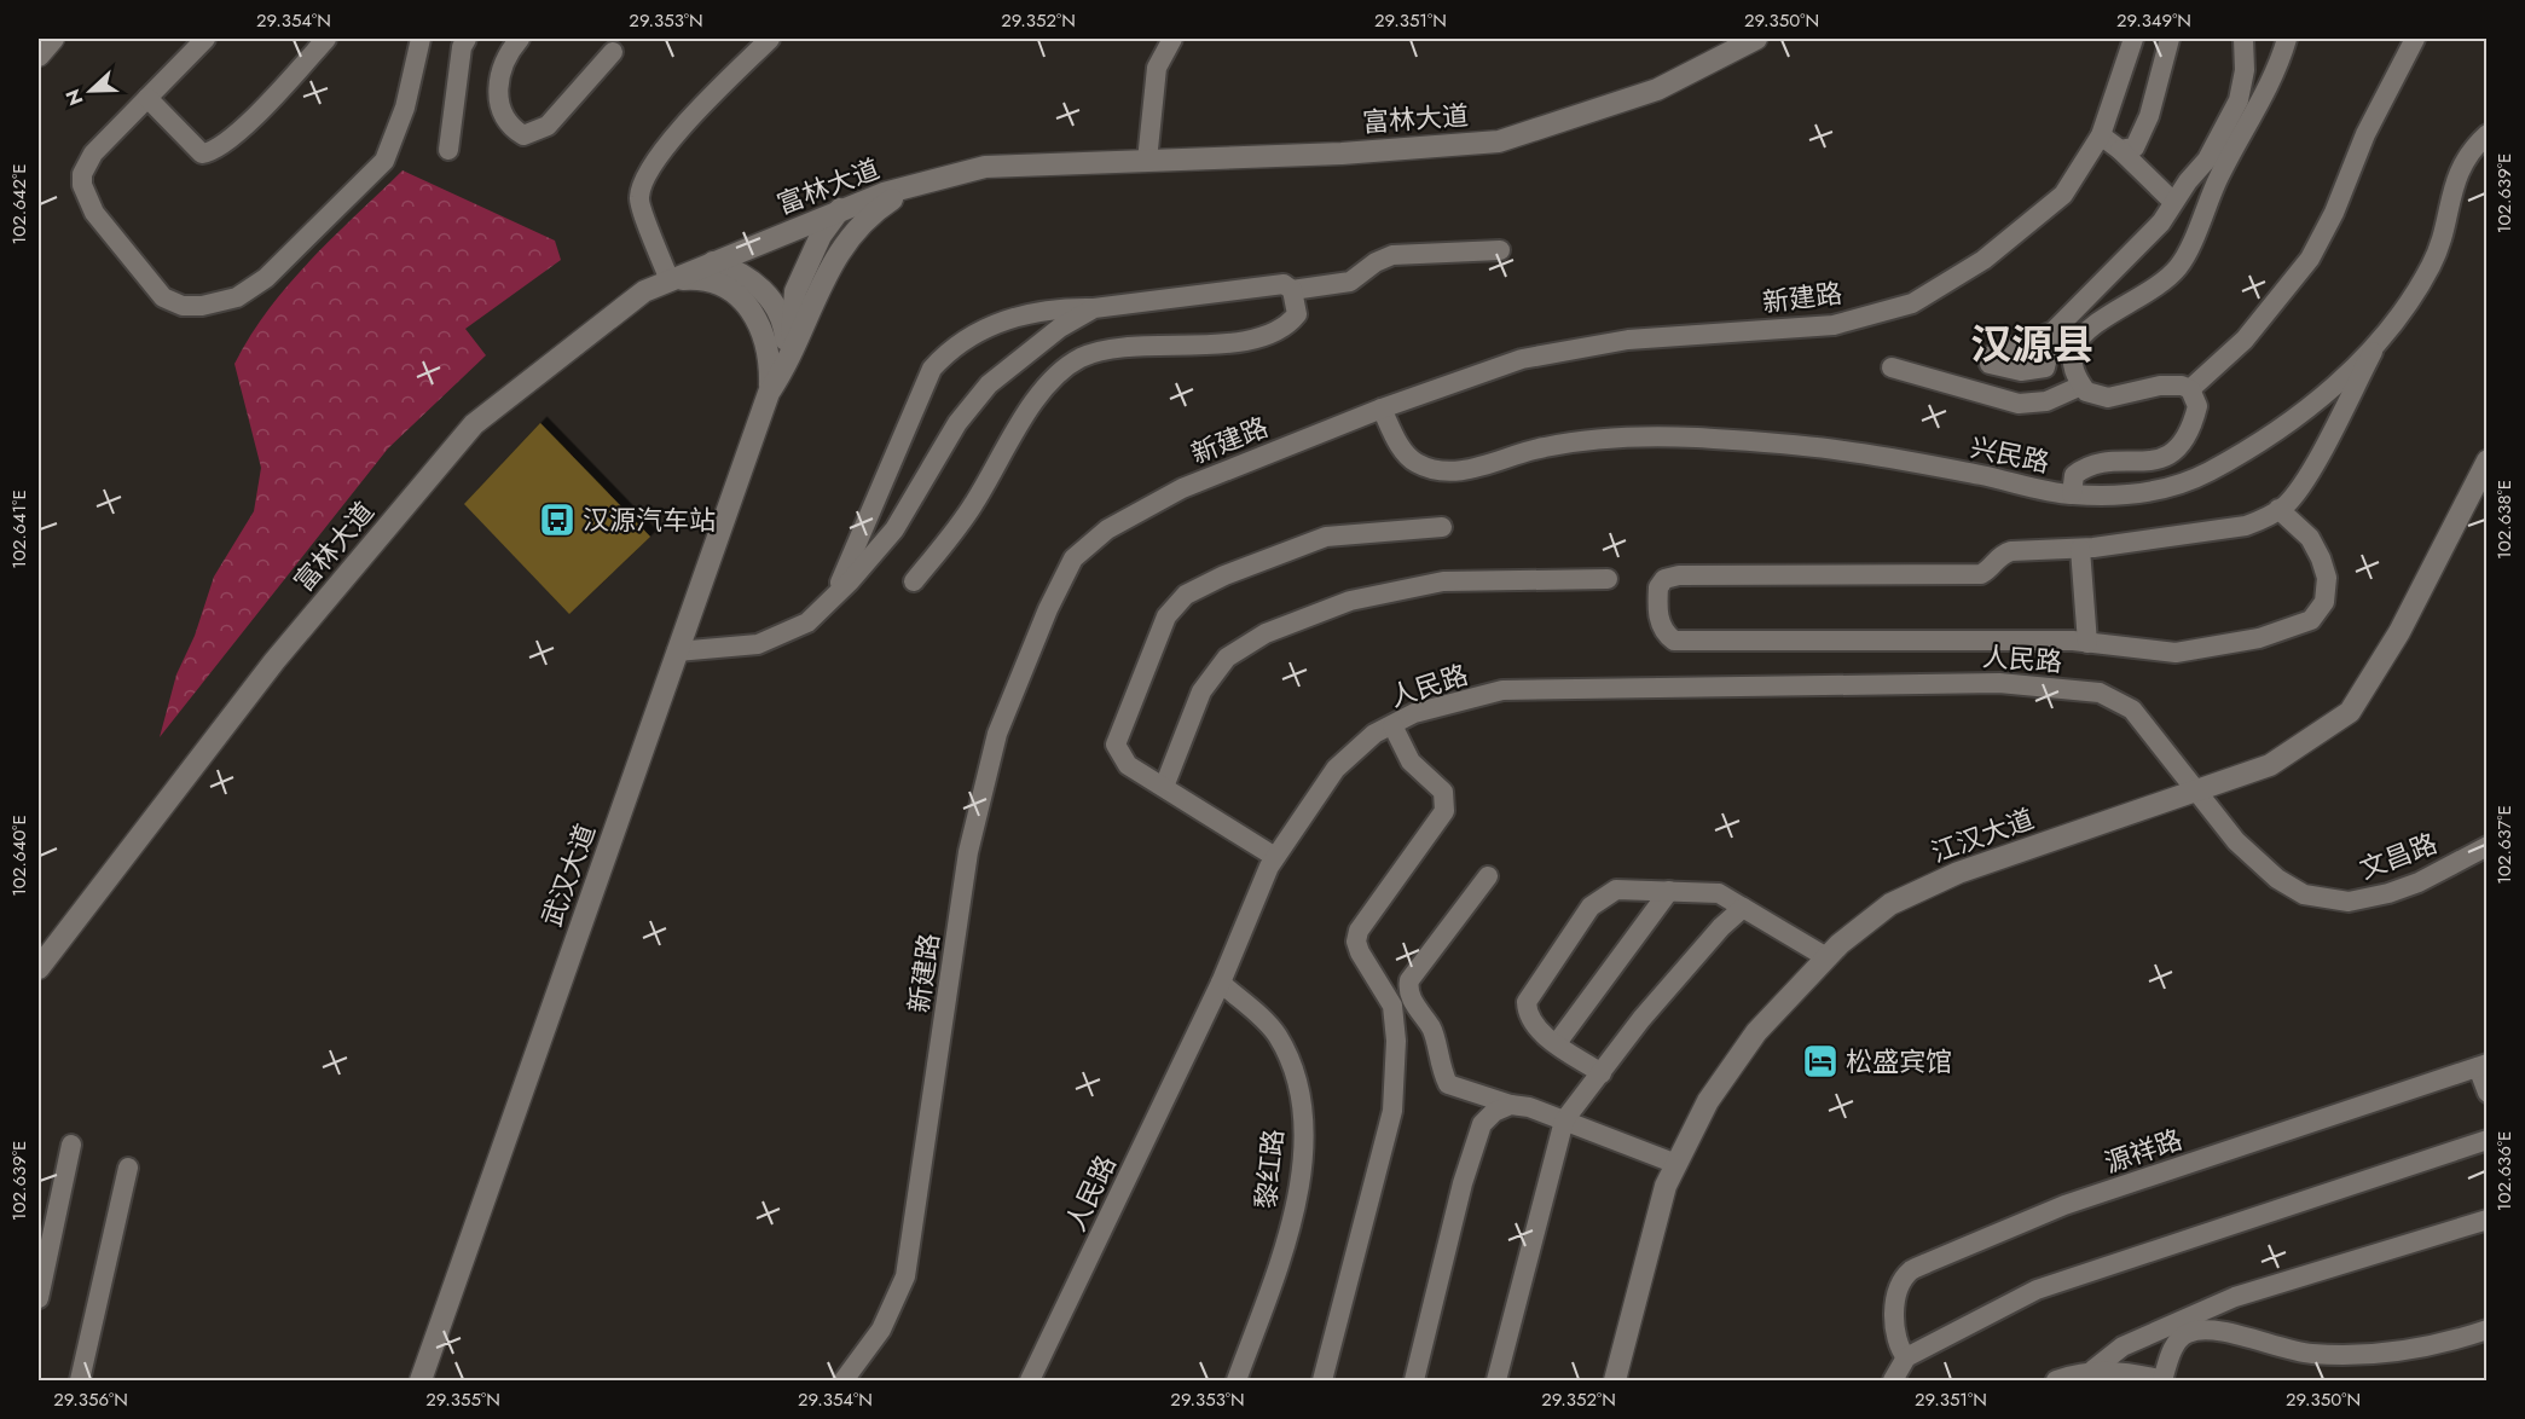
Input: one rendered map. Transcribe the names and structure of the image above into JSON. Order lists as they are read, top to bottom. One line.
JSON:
{"streets":{"main road":["富林大道","江汉大道","武汉大道"],"street":["新建路","兴民路","人民路","文昌路","源祥路","黎红路"]},"crossings":[["新建路","兴民路"],["人民路","江汉大道"],["人民路","文昌路"],["人民路","黎红路"],["江汉大道","文昌路"]],"districts":["汉源县"],"places":{"bus stop":["汉源汽车站"],"hotel":["松盛宾馆"]},"north":"left","coordinates":["29.354°N","29.353°N","29.352°N","29.351°N","29.350°N","29.349°N","102.639°E","102.642°E","102.638°E","102.641°E","102.637°E","102.640°E","102.636°E","29.356°N","29.355°N"]}
